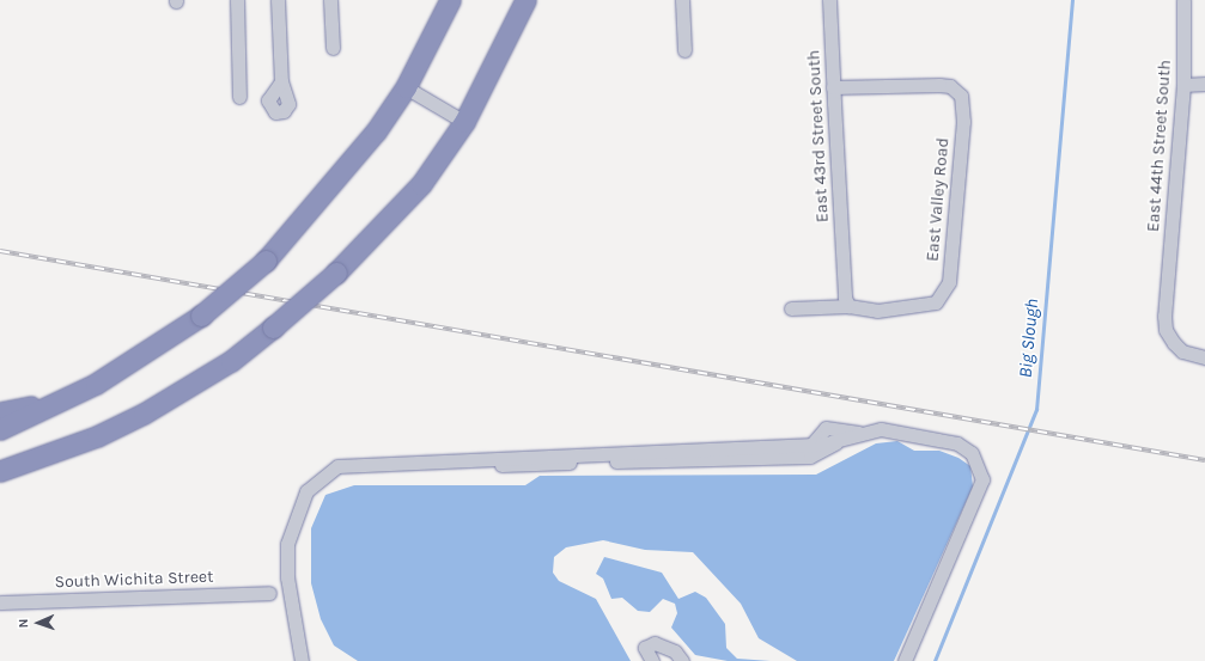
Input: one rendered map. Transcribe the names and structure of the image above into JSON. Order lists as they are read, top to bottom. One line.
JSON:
{"streets":{"street":["East 43rd Street South","East 44th Street South","East Valley Road","South Wichita Street"]},"crossings":[["East 43rd Street South","East Valley Road"]],"water":["Big Slough"],"north":"left"}
